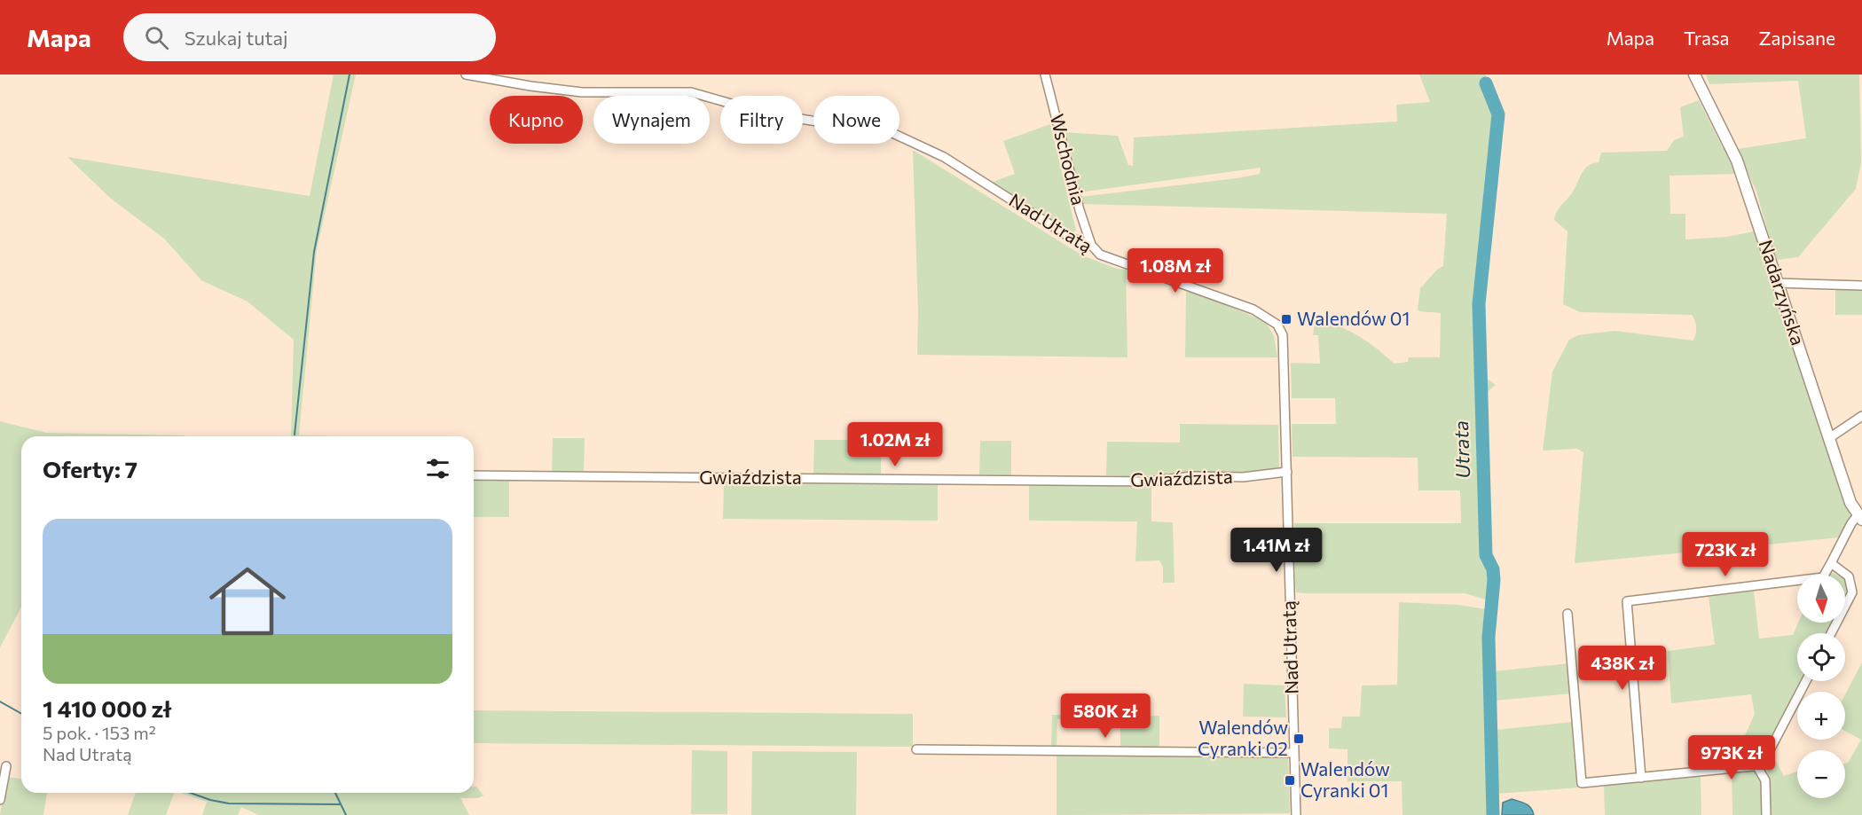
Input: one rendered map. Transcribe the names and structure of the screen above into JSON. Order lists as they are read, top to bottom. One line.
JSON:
{"streets":{"street":["Wschodnia","Nad Utratą","Nadarzyńska","Gwiaździsta"]},"crossings":[["Wschodnia","Nad Utratą"],["Nad Utratą","Gwiaździsta"]],"water":["Utrata"],"places":{"transit":["Walendów 01","Walendów Cyranki 02","Walendów Cyranki 01"]},"north":"bottom","page":{"header":"Mapa","search":"Szukaj tutaj","nav":["Mapa","Trasa","Zapisane"],"chip":["Kupno","Wynajem","Filtry","Nowe"],"price":["1.08M zł","1.02M zł","1.41M zł","723K zł","438K zł","580K zł","973K zł"],"heading":"Oferty: 7","list":[{"name":"1 410 000 zł","note":"5 pok. · 153 m² · Nad Utratą"}],"map_buttons":["+","−"]}}
